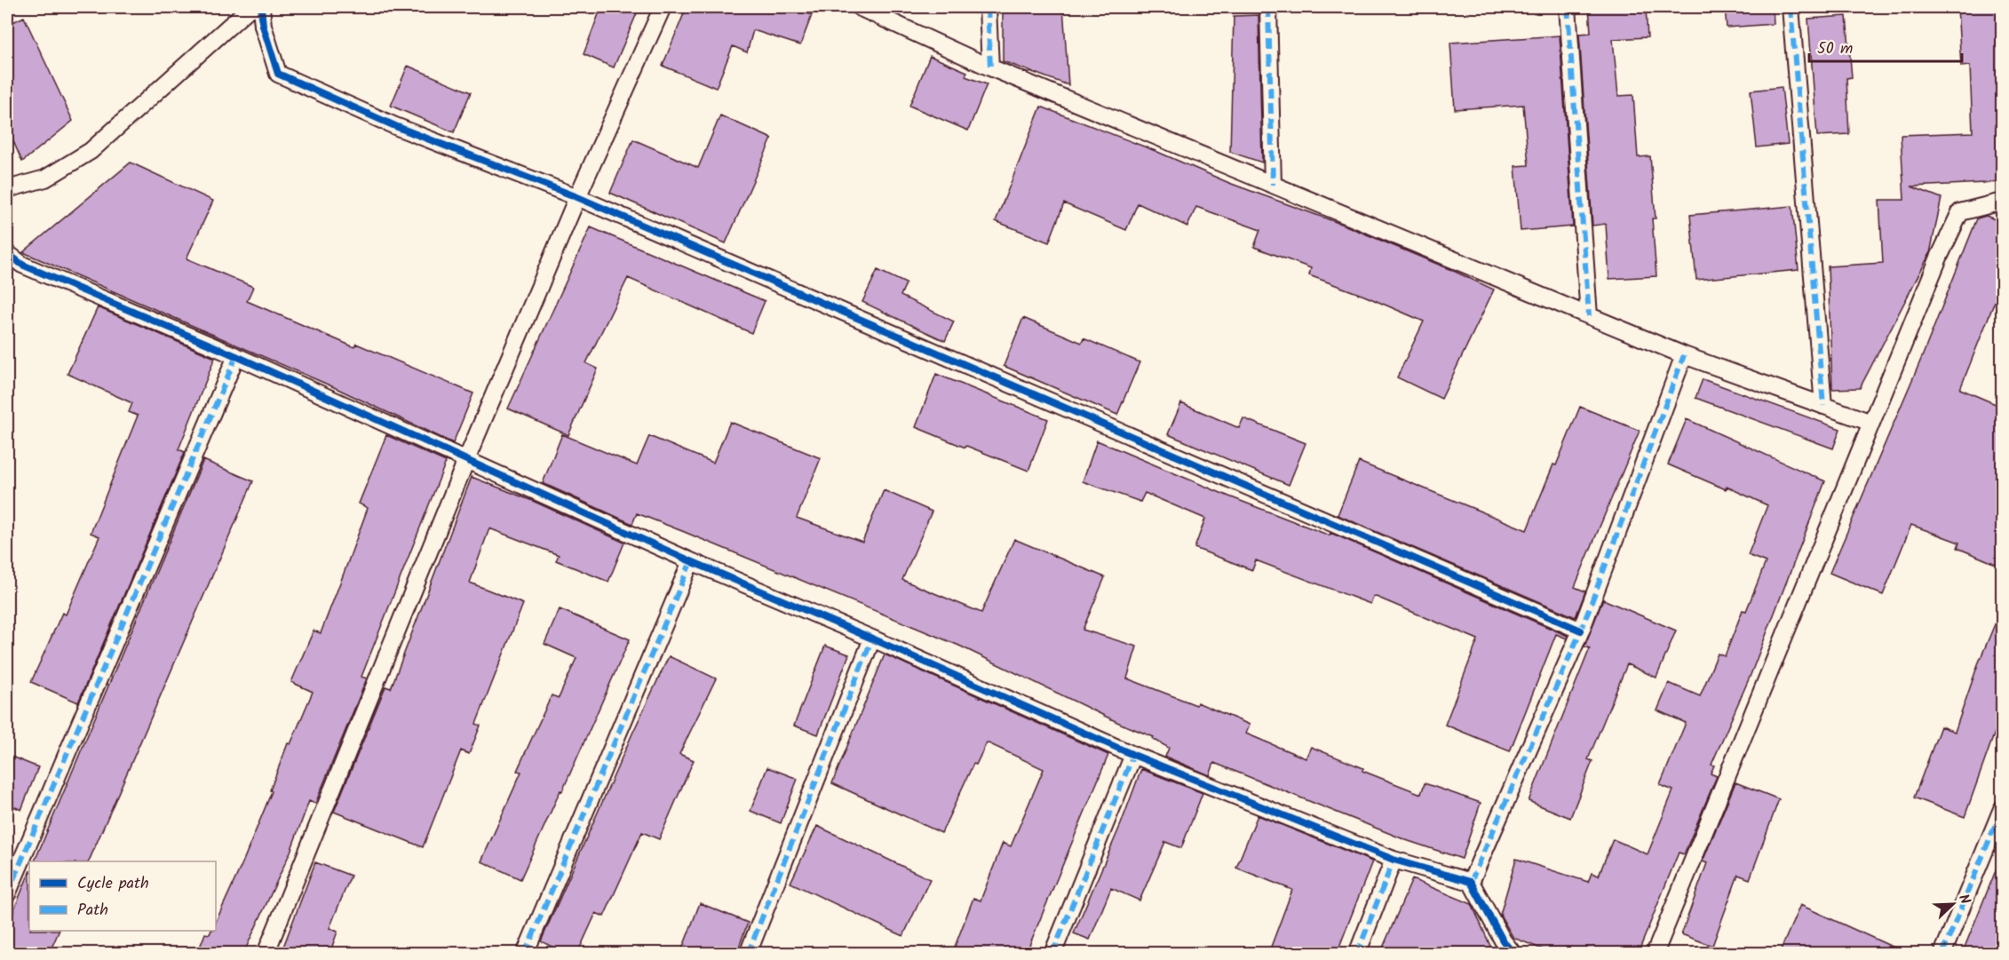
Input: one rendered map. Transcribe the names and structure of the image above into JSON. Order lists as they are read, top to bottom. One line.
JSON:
{"legend":["Cycle path","Path"],"scale_bar":"50 m","north":"top right"}
